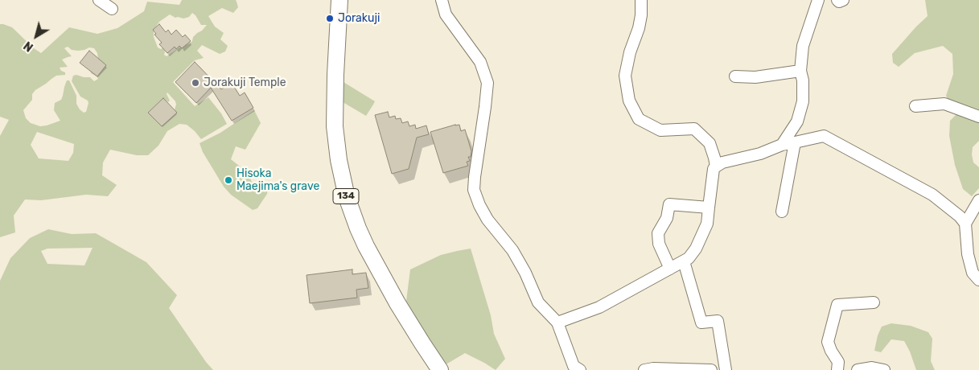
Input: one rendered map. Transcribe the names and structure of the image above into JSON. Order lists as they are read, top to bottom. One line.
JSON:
{"streets":{"highway":["134"]},"places":["Jorakuji","Jorakuji Temple","Hisoka Maejima's grave"],"north":"bottom left"}
